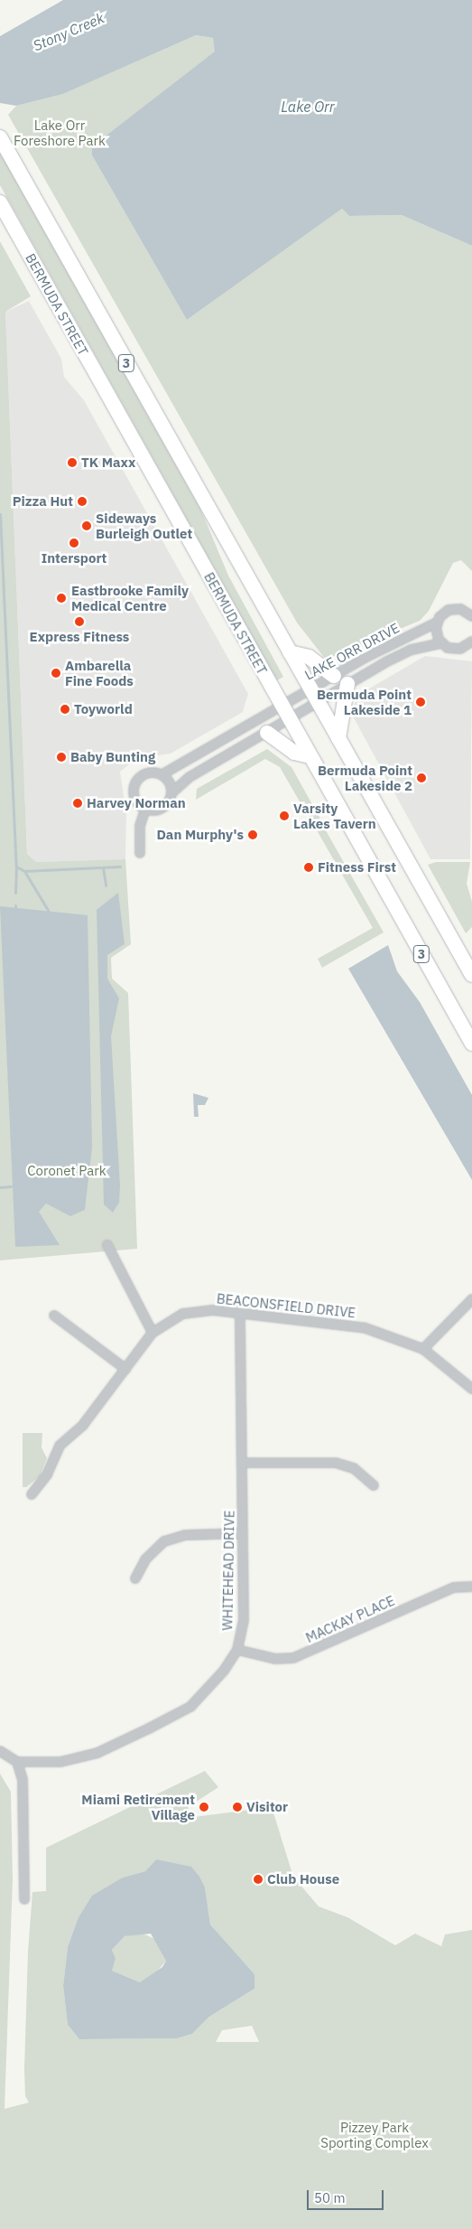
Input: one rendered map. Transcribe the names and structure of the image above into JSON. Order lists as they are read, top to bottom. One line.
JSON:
{"streets":{"main road":["BERMUDA STREET","3"],"street":["LAKE ORR DRIVE","BEACONSFIELD DRIVE","WHITEHEAD DRIVE","MACKAY PLACE"]},"crossings":[["BERMUDA STREET","LAKE ORR DRIVE"],["3","LAKE ORR DRIVE"],["BEACONSFIELD DRIVE","WHITEHEAD DRIVE"],["WHITEHEAD DRIVE","MACKAY PLACE"]],"water":["Stony Creek","Lake Orr"],"parks":["Lake Orr Foreshore Park","Coronet Park","Pizzey Park Sporting Complex"],"places":["TK Maxx","Pizza Hut","Sideways Burleigh Outlet","Intersport","Eastbrooke Family Medical Centre","Express Fitness","Ambarella Fine Foods","Bermuda Point Lakeside 1","Toyworld","Baby Bunting","Bermuda Point Lakeside 2","Harvey Norman","Varsity Lakes Tavern","Dan Murphy's","Fitness First","Miami Retirement Village","Visitor","Club House"],"scale_bar":"50 m"}
